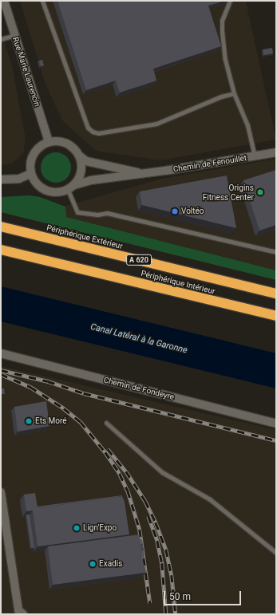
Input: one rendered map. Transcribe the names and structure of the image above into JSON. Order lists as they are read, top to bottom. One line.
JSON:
{"streets":{"highway":["Périphérique Extérieur","A 620","Périphérique Intérieur"],"street":["Rue Marie Laurencin","Chemin de Fenouillet","Chemin de Fondeyre"]},"crossings":[["Rue Marie Laurencin","Chemin de Fenouillet"]],"water":["Canal Latéral à la Garonne"],"places":["Origins Fitness Center","Voltéo","Ets Moré","Lign'Expo","Exadis"],"scale_bar":"50 m"}
